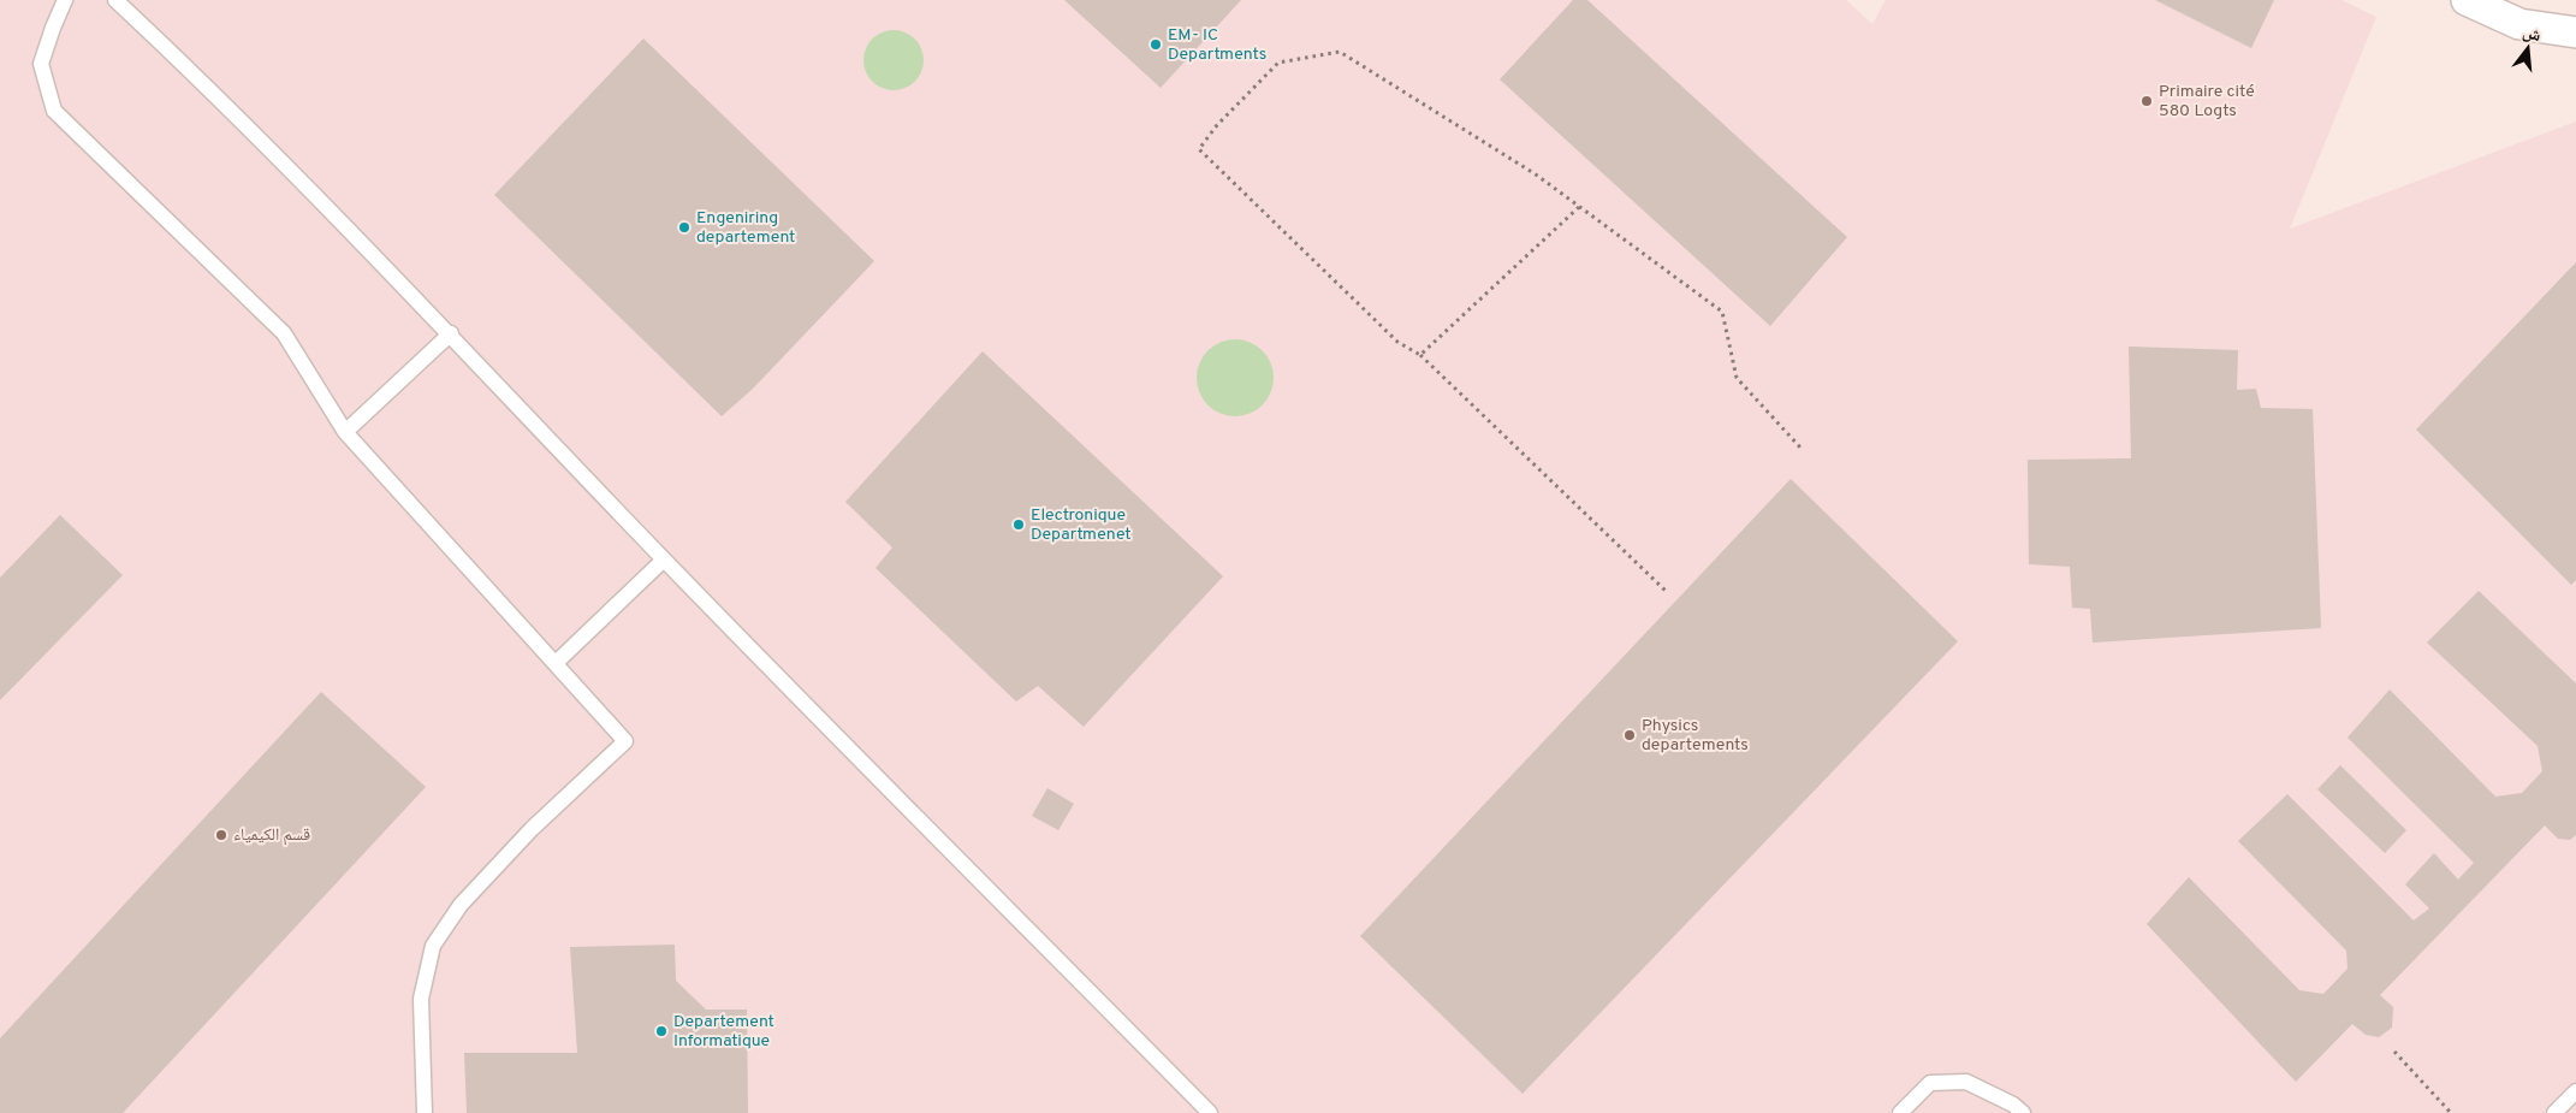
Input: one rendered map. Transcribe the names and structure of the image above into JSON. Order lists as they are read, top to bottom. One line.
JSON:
{"places":["EM- IC Departments","Primaire cité 580 Logts","Engeniring departement","Electronique Departmenet","Physics departements","قسم الكيمياء","Departement Informatique"],"north":"top"}
